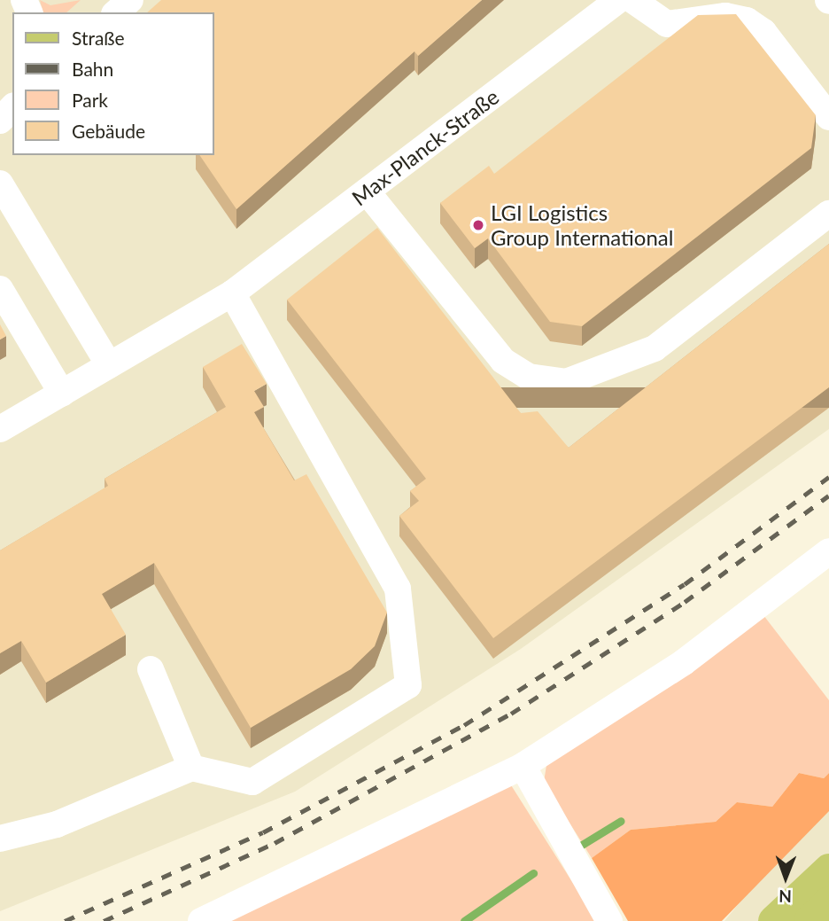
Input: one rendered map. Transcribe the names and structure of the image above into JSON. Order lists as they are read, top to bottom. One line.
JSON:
{"streets":{"street":["Max-Planck-Straße"]},"places":["LGI Logistics Group International"],"legend":["Straße","Bahn","Park","Gebäude"],"north":"bottom"}
